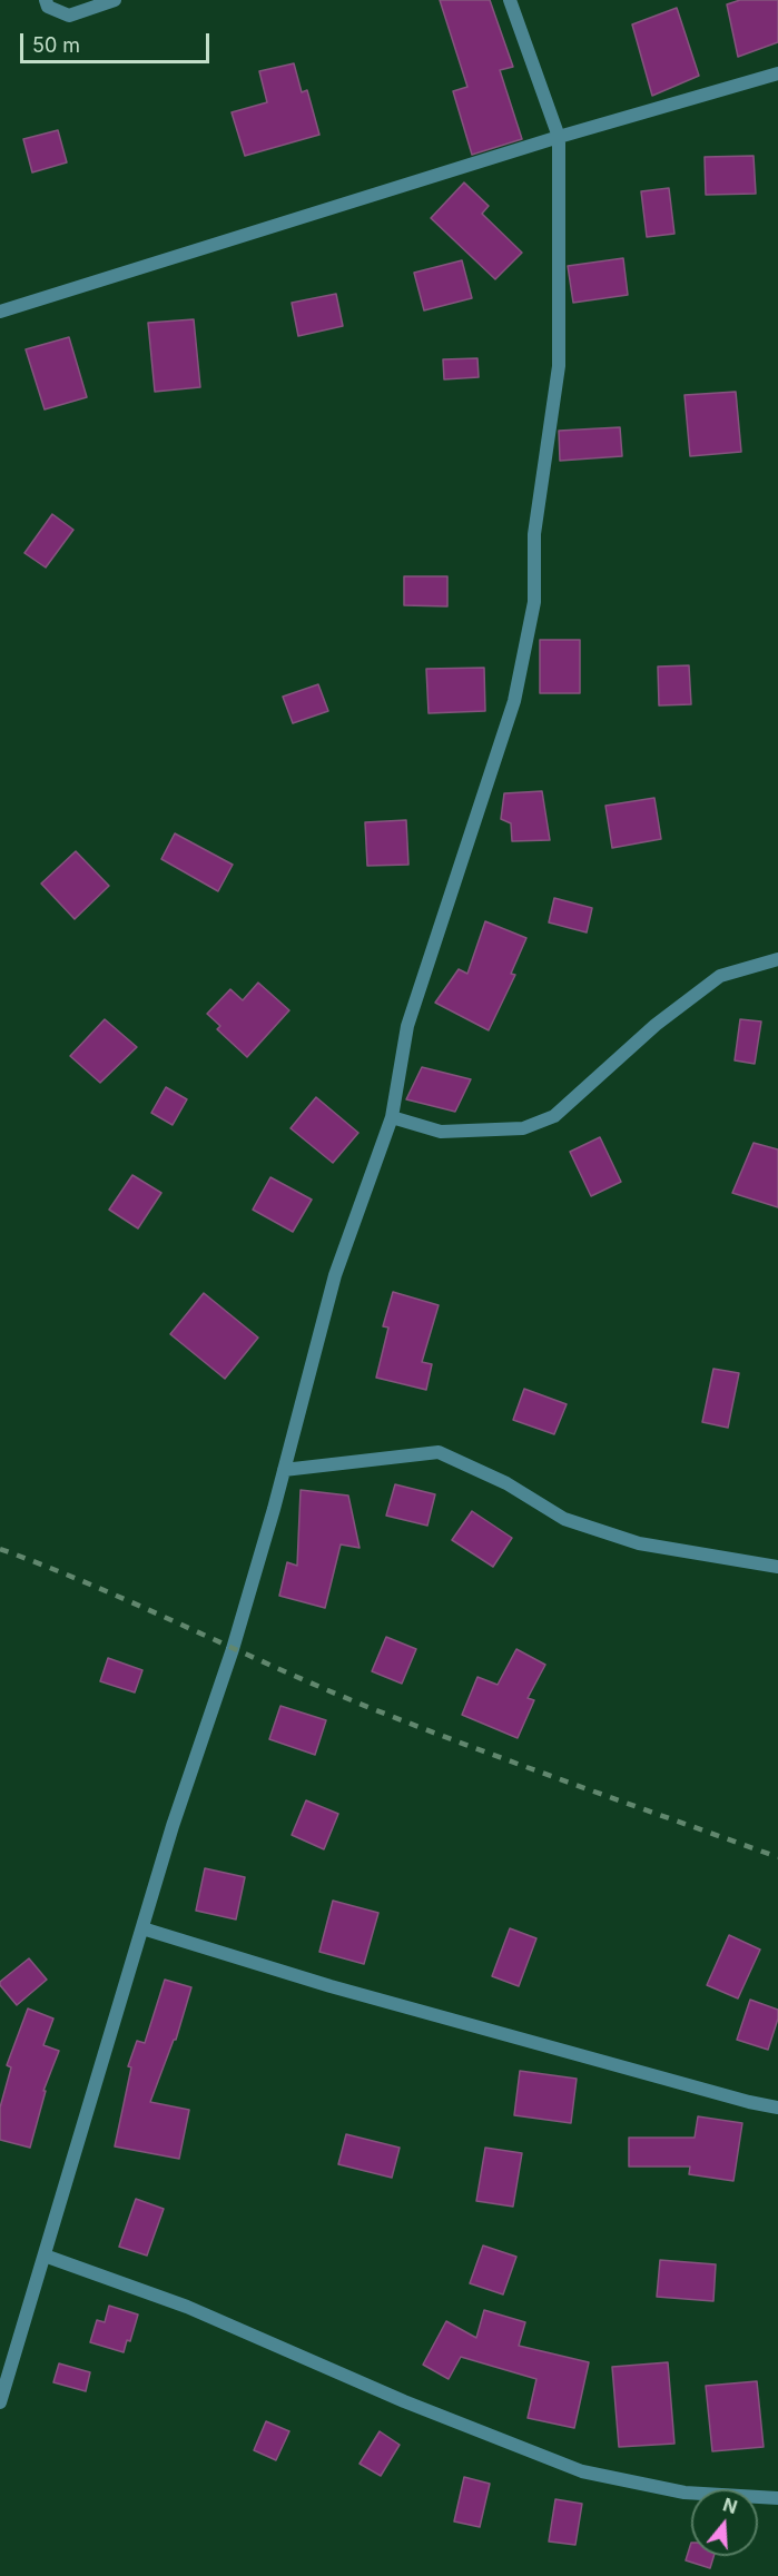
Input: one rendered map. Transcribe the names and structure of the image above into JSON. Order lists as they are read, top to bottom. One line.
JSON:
{"scale_bar":"50 m","north":"top"}
